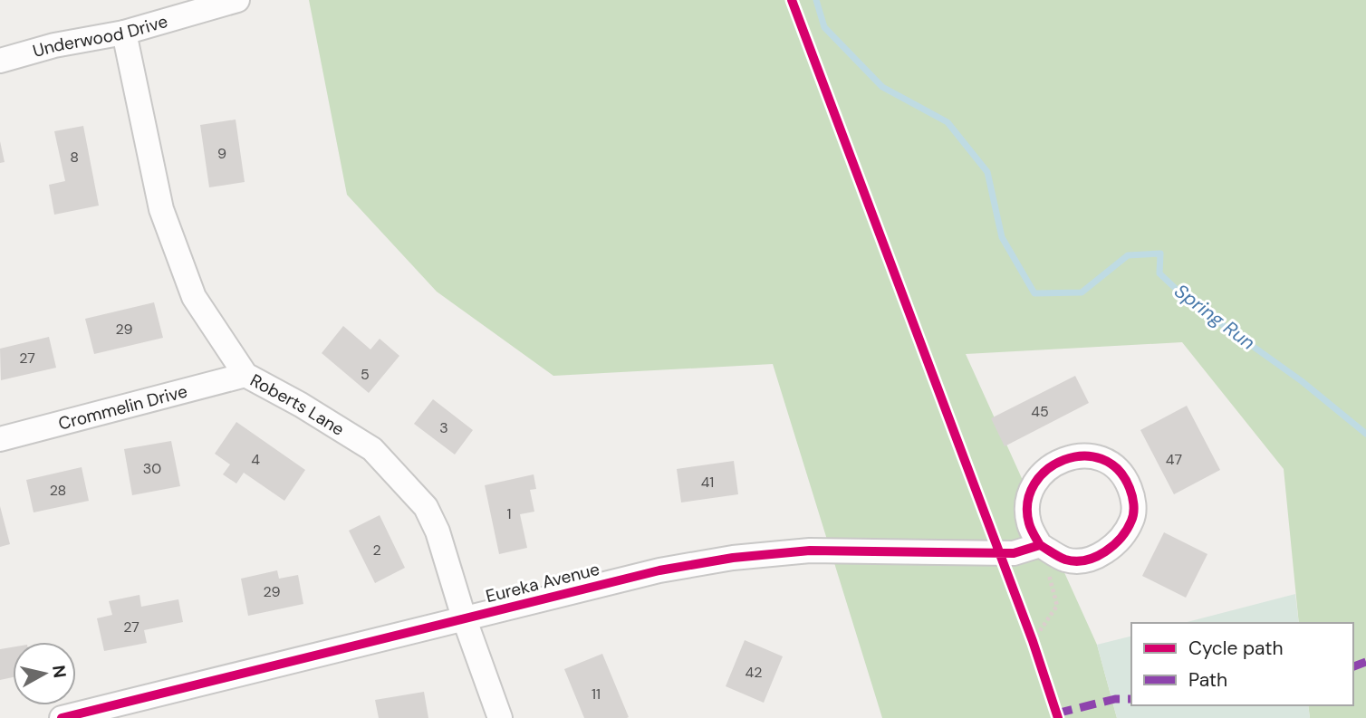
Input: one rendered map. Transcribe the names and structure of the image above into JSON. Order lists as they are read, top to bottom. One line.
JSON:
{"streets":{"street":["Underwood Drive","Roberts Lane","Crommelin Drive","Eureka Avenue"]},"crossings":[["Underwood Drive","Roberts Lane"],["Roberts Lane","Crommelin Drive"],["Roberts Lane","Eureka Avenue"]],"water":["Spring Run"],"house_numbers":["9","8","29","27","5","45","3","4","47","30","41","28","1","2","29","27","42","11"],"legend":["Cycle path","Path"],"north":"right"}
